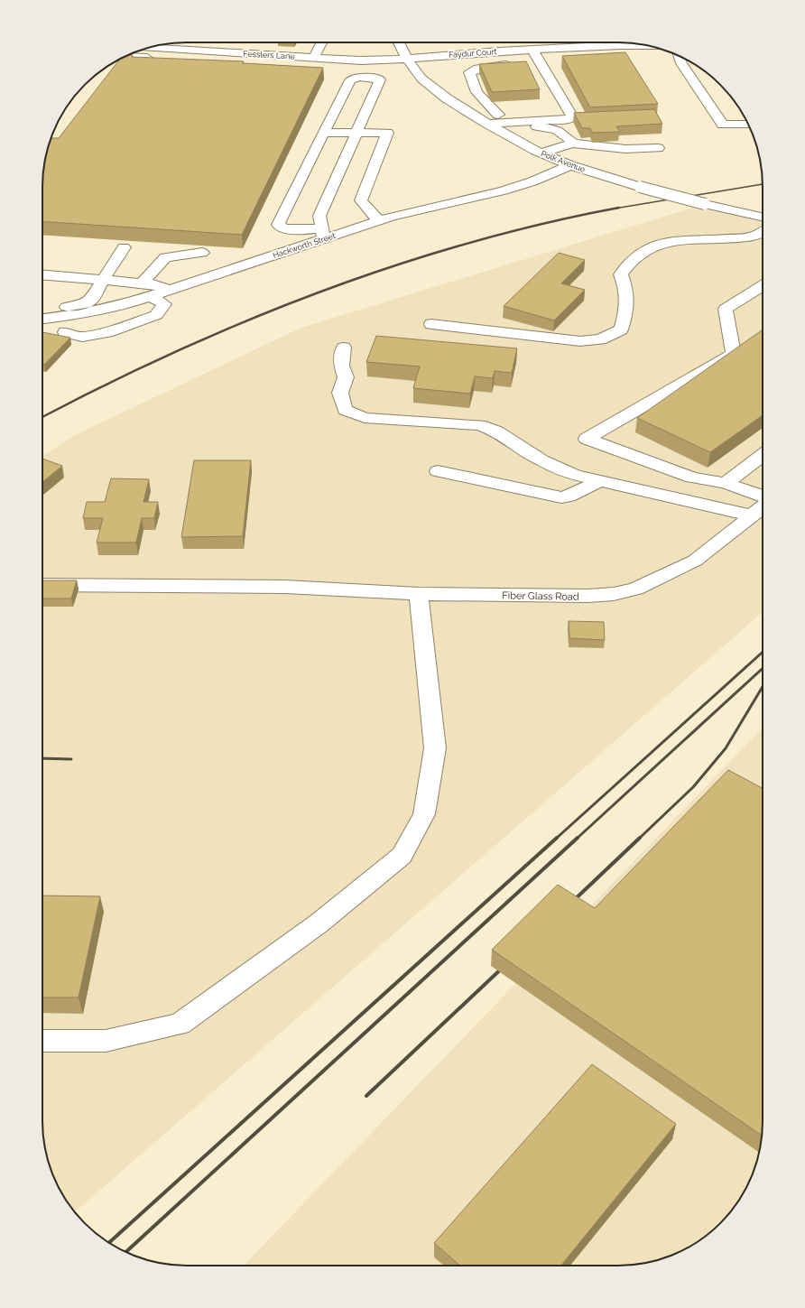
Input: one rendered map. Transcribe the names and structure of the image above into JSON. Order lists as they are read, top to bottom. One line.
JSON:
{"streets":{"street":["Faydur Court","Fesslers Lane","Polk Avenue","Hackworth Street","Fiber Glass Road"]},"crossings":[["Faydur Court","Fesslers Lane"],["Faydur Court","Polk Avenue"],["Fesslers Lane","Polk Avenue"],["Polk Avenue","Hackworth Street"]]}
